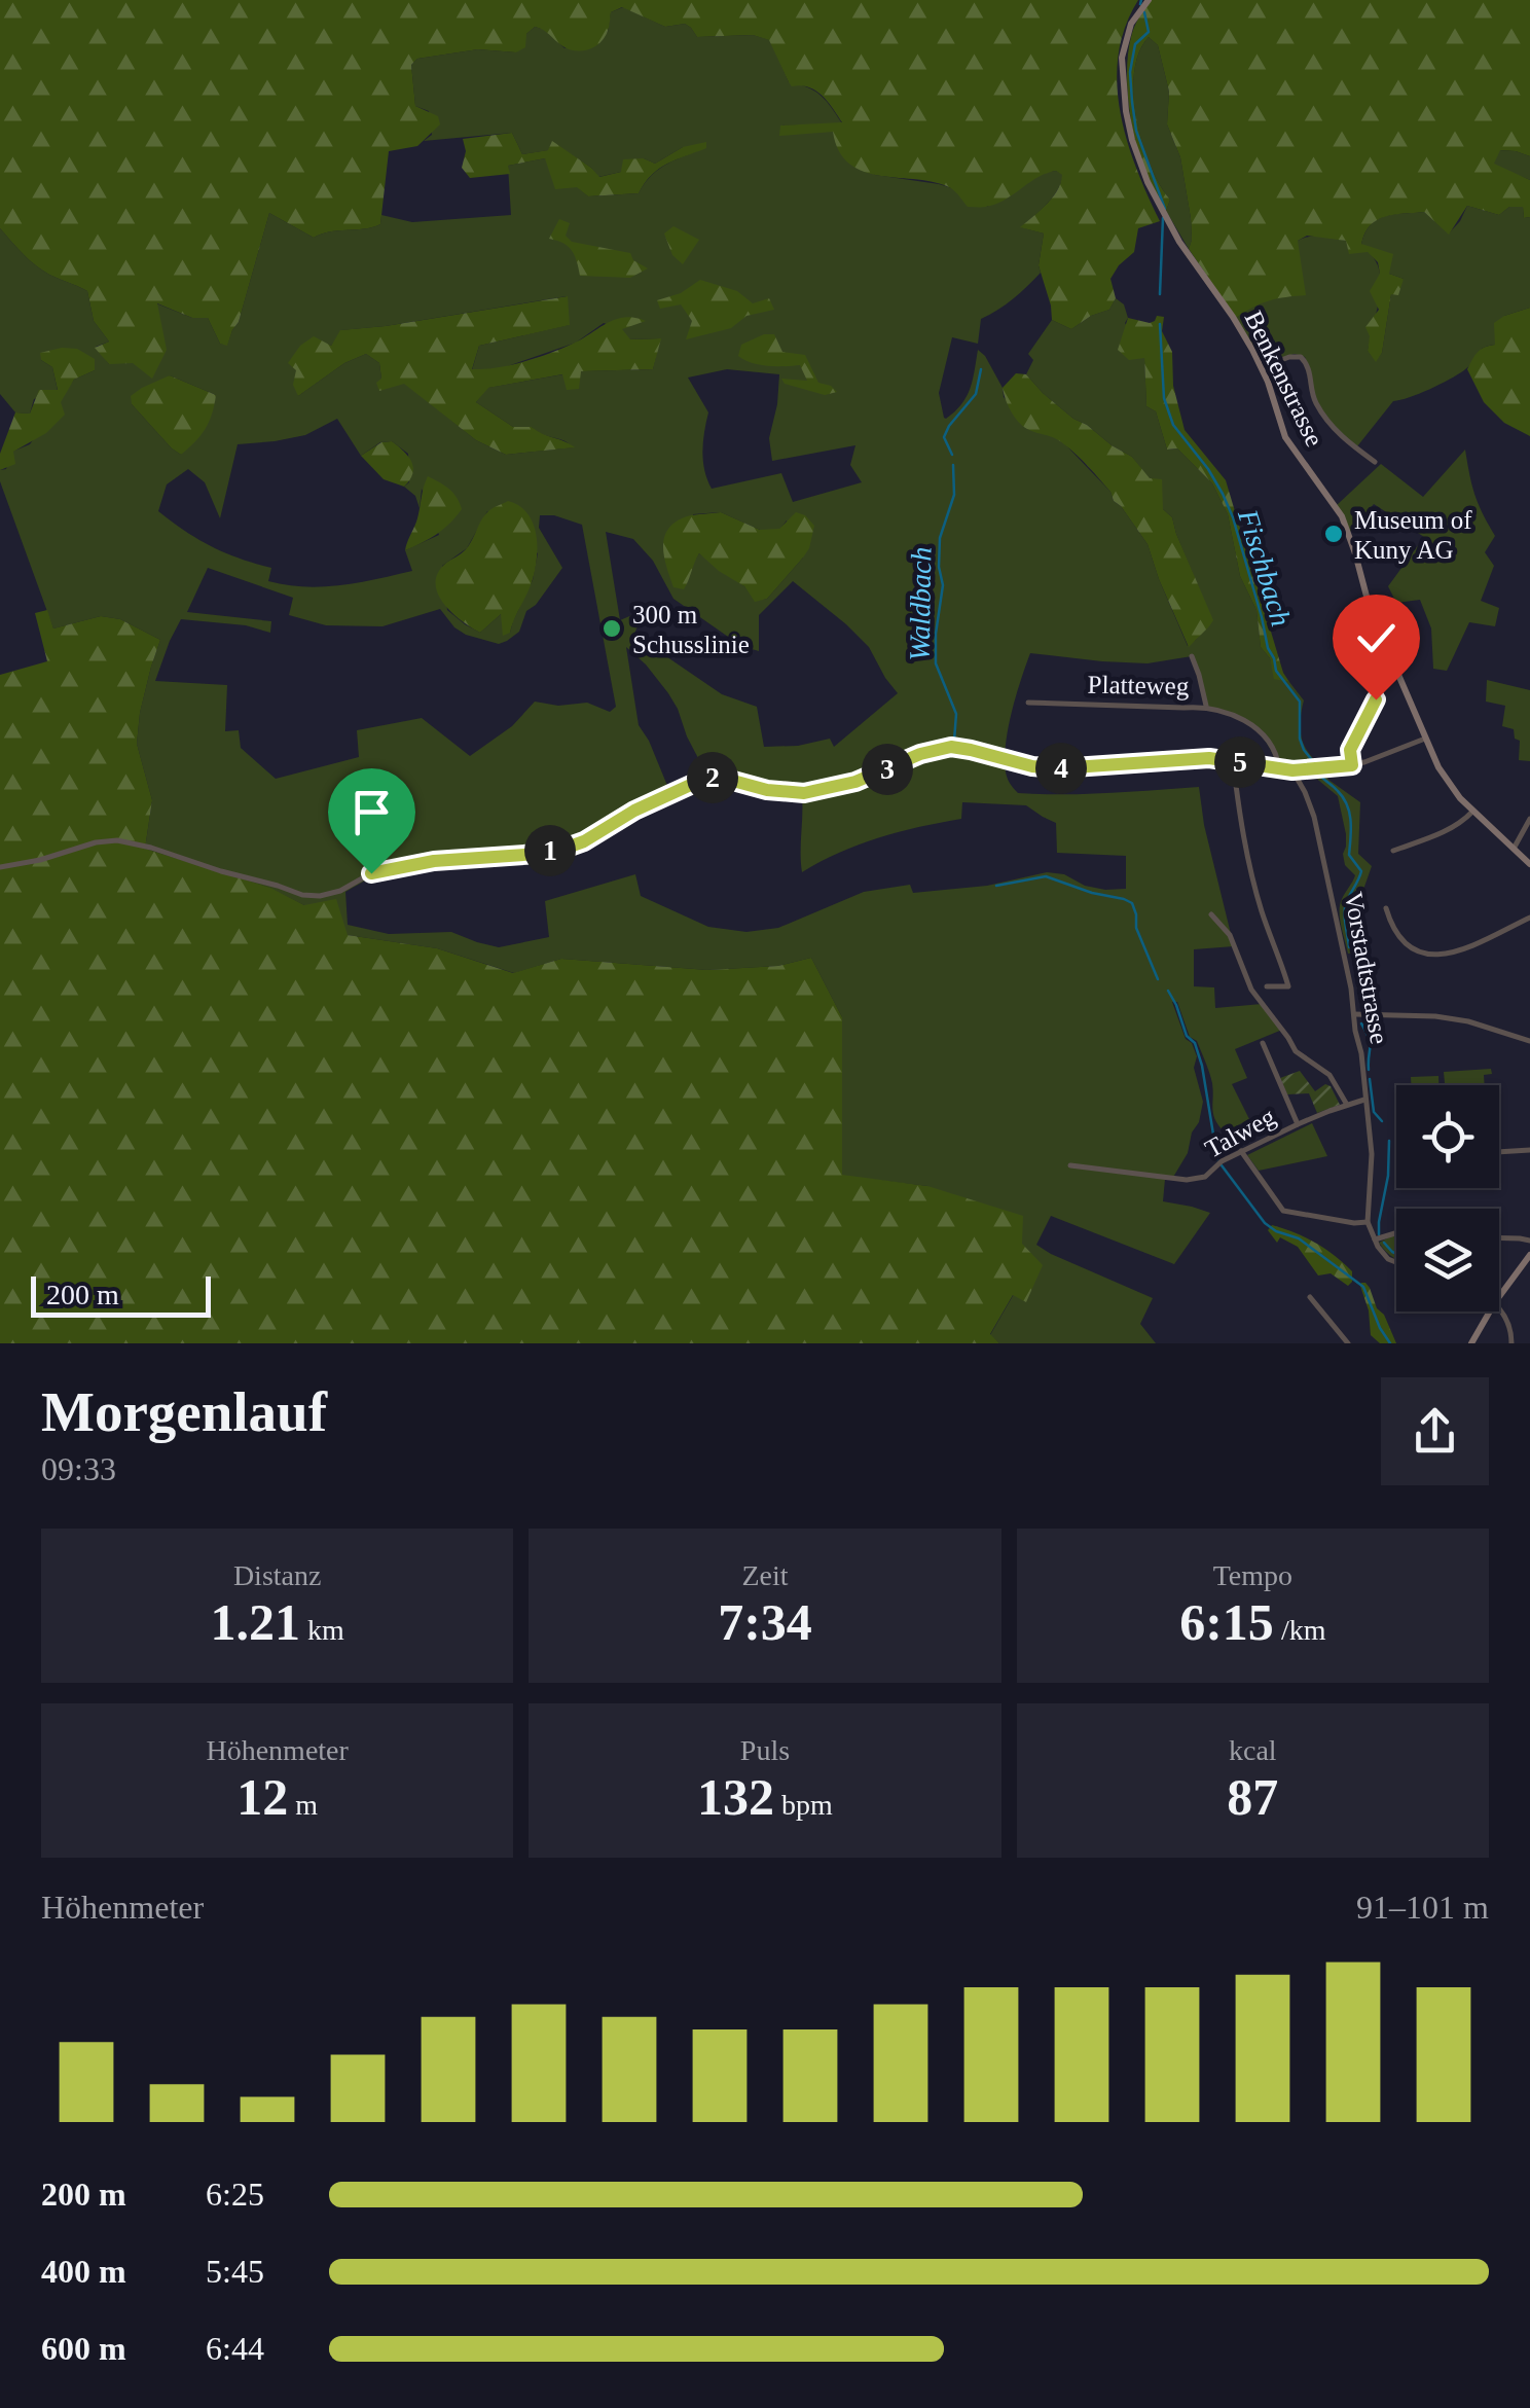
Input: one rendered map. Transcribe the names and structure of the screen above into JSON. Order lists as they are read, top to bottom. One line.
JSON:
{"streets":{"street":["Benkenstrasse","Platteweg","Vorstadtstrasse","Talweg"]},"crossings":[["Vorstadtstrasse","Talweg"]],"water":["Fischbach","Waldbach"],"places":["Museum of Kuny AG","300 m Schusslinie"],"scale_bar":"200 m","page":{"pins":["5","4","3","2","1"],"scale":"200 m","heading":["Morgenlauf","09:33"],"stats":[["Distanz","1.21 km"],["Zeit","7:34"],["Tempo","6:15 /km"],["Höhenmeter","12 m"],["Puls","132 bpm"],["kcal","87"]],"chart":["Höhenmeter","91–101 m"],"list":[{"name":"200 m","note":"6:25"},{"name":"400 m","note":"5:45"},{"name":"600 m","note":"6:44"}]}}
